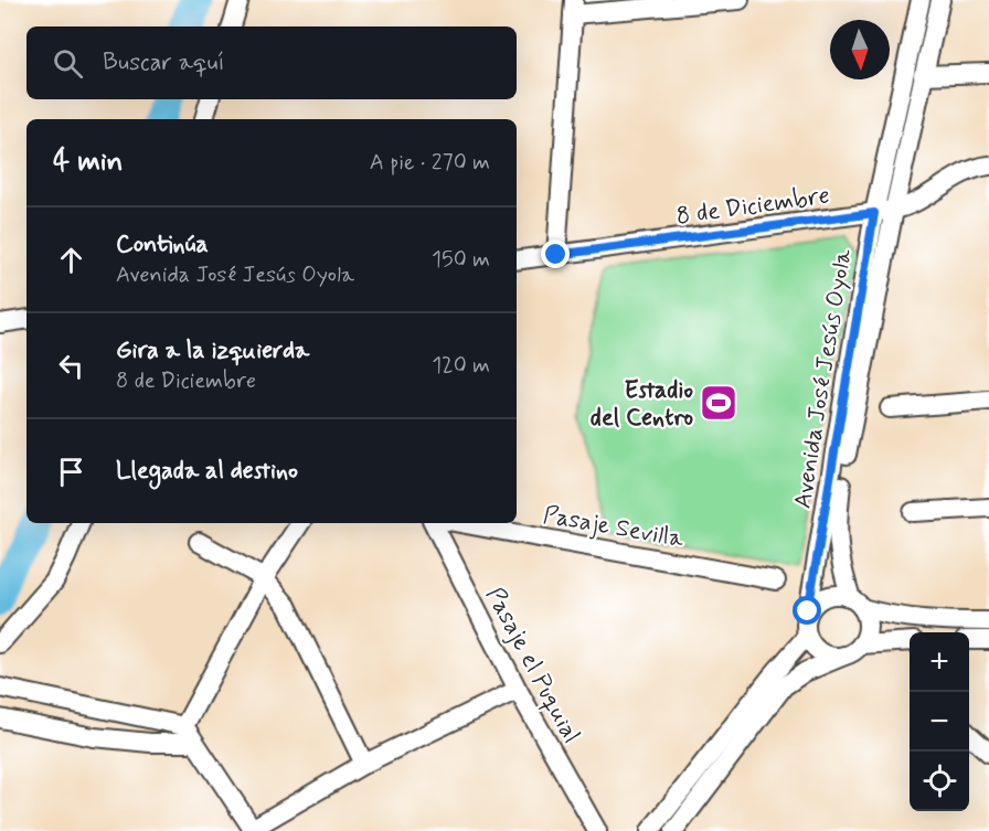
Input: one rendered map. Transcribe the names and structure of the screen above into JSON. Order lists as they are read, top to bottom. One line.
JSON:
{"streets":{"street":["8 de Diciembre","Avenida José Jesús Oyola","Pasaje Sevilla","Pasaje el Puquial"]},"crossings":[["8 de Diciembre","Avenida José Jesús Oyola"]],"places":{"sports":["Estadio del Centro"]},"north":"bottom","page":{"search":"Buscar aquí","heading":["4 min","A pie · 270 m"],"list":[["Continúa","Avenida José Jesús Oyola","150 m"],["Gira a la izquierda","8 de Diciembre","120 m"],"Llegada al destino"],"map_buttons":["+","−"]}}
